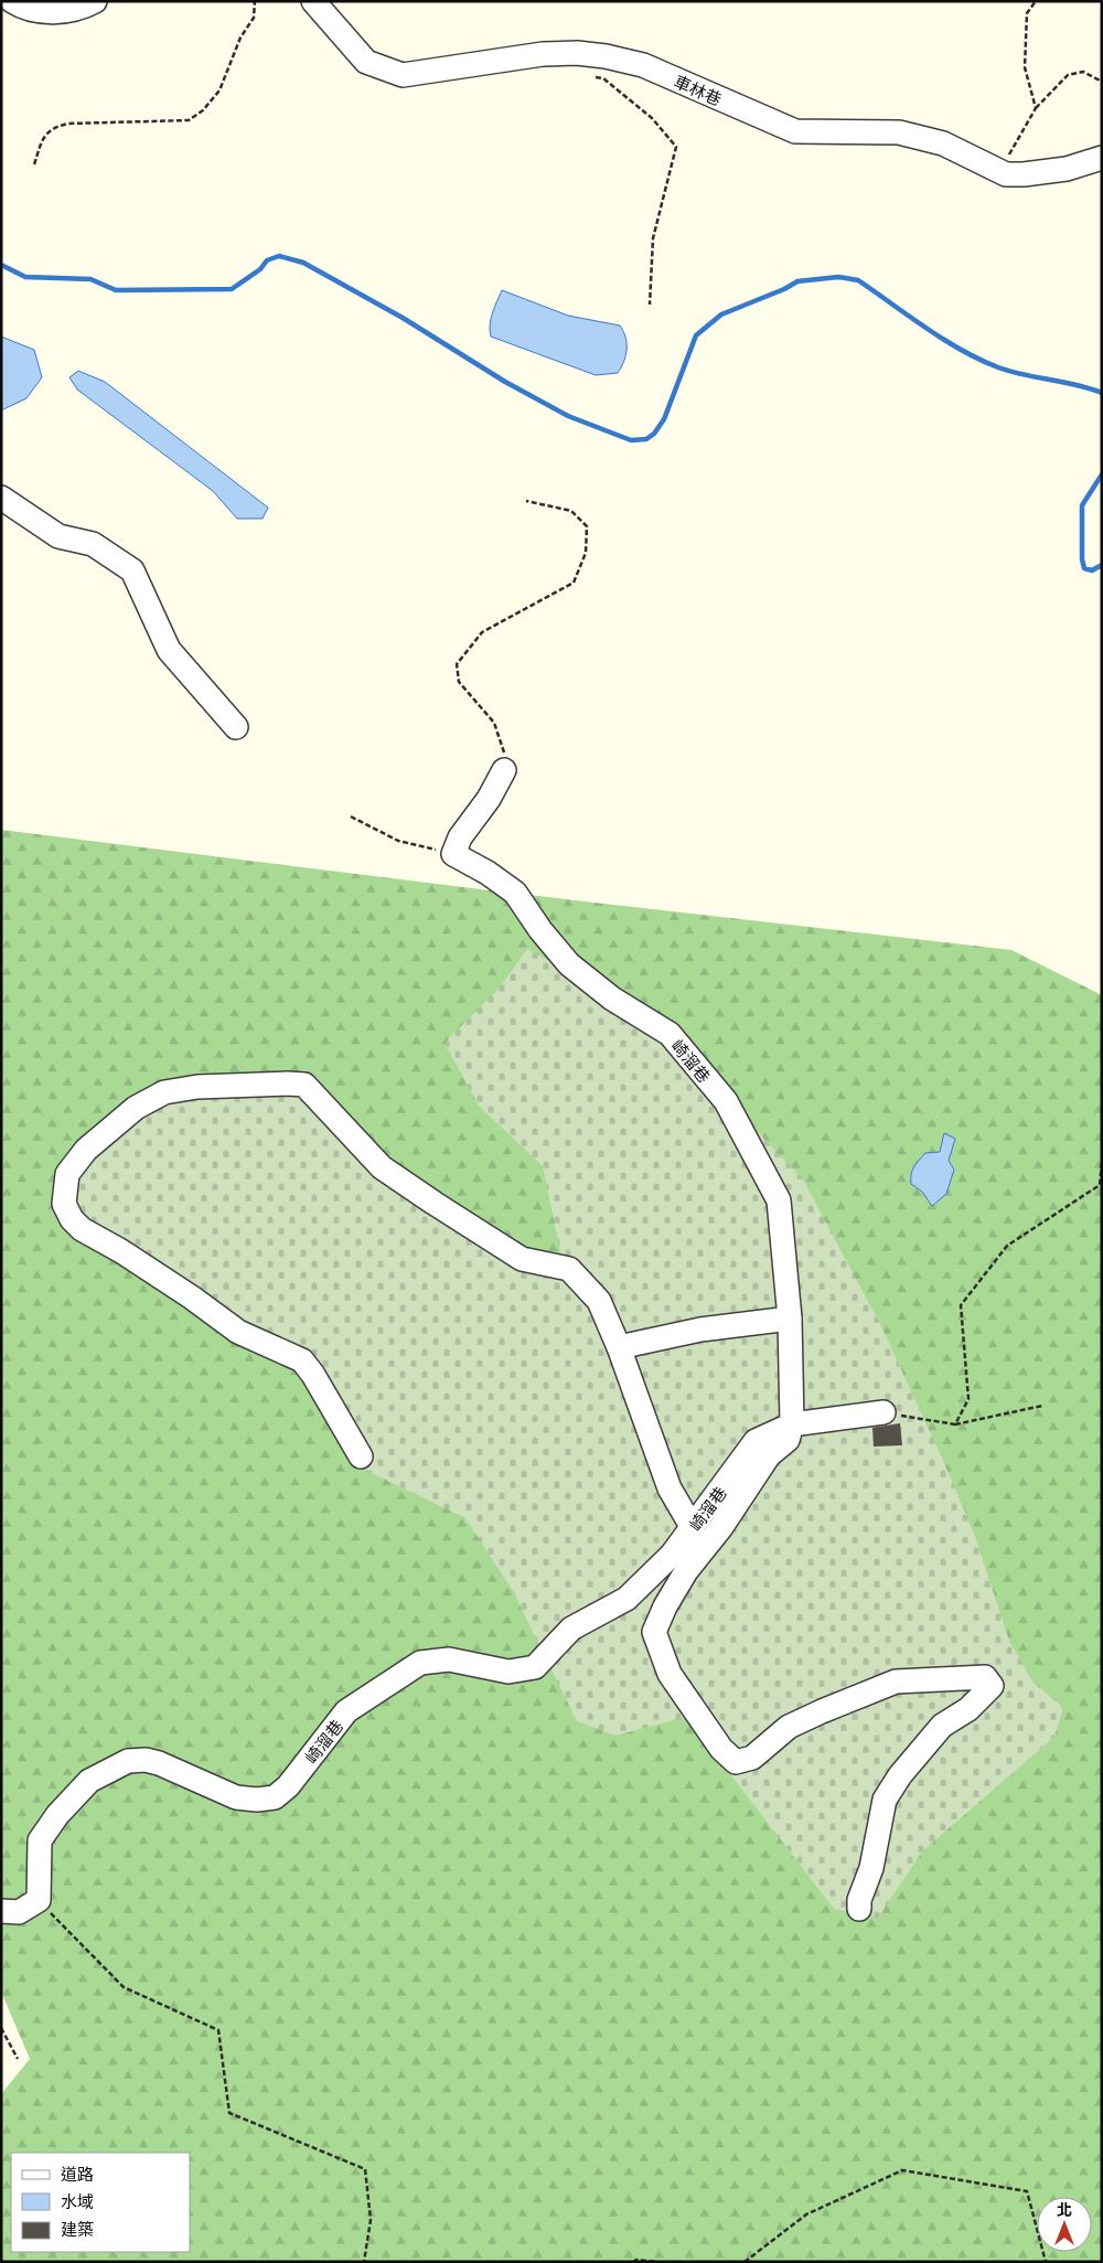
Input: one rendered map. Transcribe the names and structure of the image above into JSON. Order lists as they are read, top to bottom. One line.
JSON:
{"streets":{"street":["車林巷","崎溜巷"]},"legend":["道路","水域","建築"],"north":"top"}
